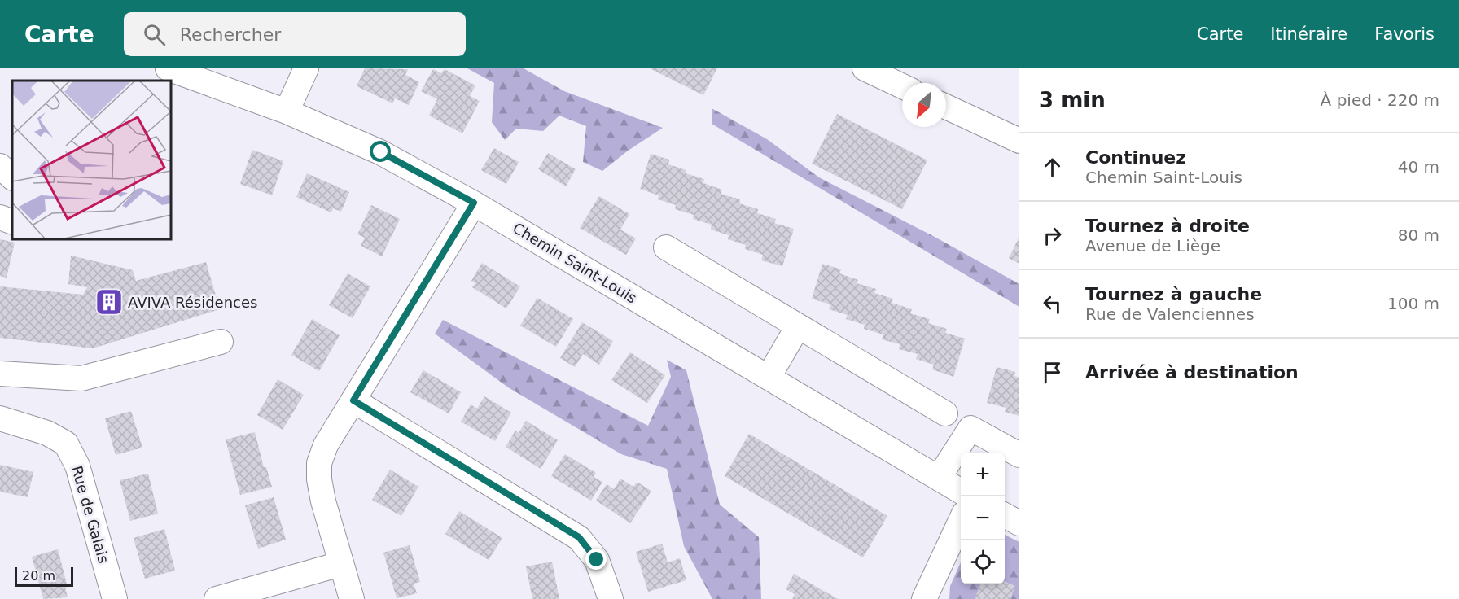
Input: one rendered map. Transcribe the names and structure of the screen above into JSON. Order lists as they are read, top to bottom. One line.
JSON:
{"streets":{"street":["Chemin Saint-Louis","Rue de Galais"]},"places":{"building":["AVIVA Résidences"]},"scale_bar":"20 m","north":"bottom left","page":{"header":"Carte","search":"Rechercher","nav":["Carte","Itinéraire","Favoris"],"heading":["3 min","À pied · 220 m"],"list":[["Continuez","Chemin Saint-Louis","40 m"],["Tournez à droite","Avenue de Liège","80 m"],["Tournez à gauche","Rue de Valenciennes","100 m"],"Arrivée à destination"],"map_buttons":["+","−"],"scale":"20 m"}}
